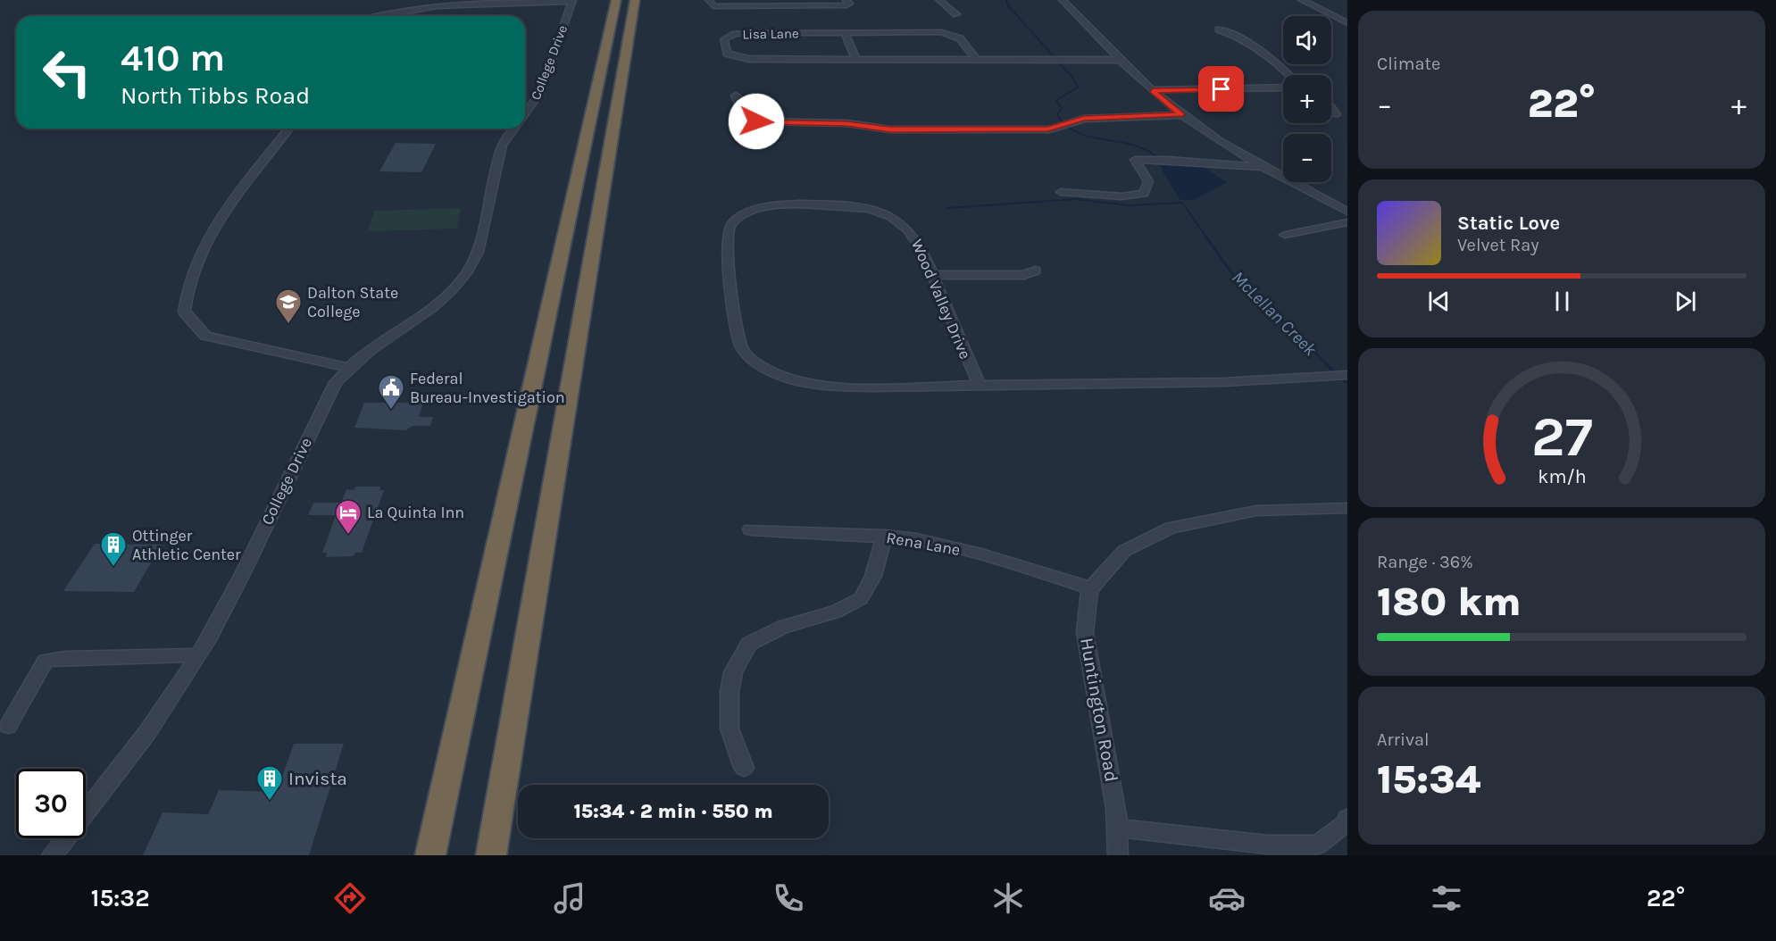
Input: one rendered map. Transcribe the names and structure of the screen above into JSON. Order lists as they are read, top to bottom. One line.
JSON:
{"streets":{"street":["Lisa Lane","College Drive","Wood Valley Drive","Rena Lane","Huntington Road"]},"crossings":[["Rena Lane","Huntington Road"]],"water":["McLellan Creek"],"places":{"school or university":["Dalton State College"],"public building":["Federal Bureau-Investigation"],"hotel":["La Quinta Inn"],"building":["Ottinger Athletic Center","Invista"]},"page":{"tile":["Climate",["Range · 36%","180 km"],["Arrival","15:34"]],"map_buttons":["+","−"],"turn":["410 m","North Tibbs Road"],"heat":["−","22°","+"],"song":["Static Love","Velvet Ray"],"limit":"30","trip":"15:34 · 2 min · 550 m","tabs":["15:32","22°"],"gauge":["27","km/h"]}}
